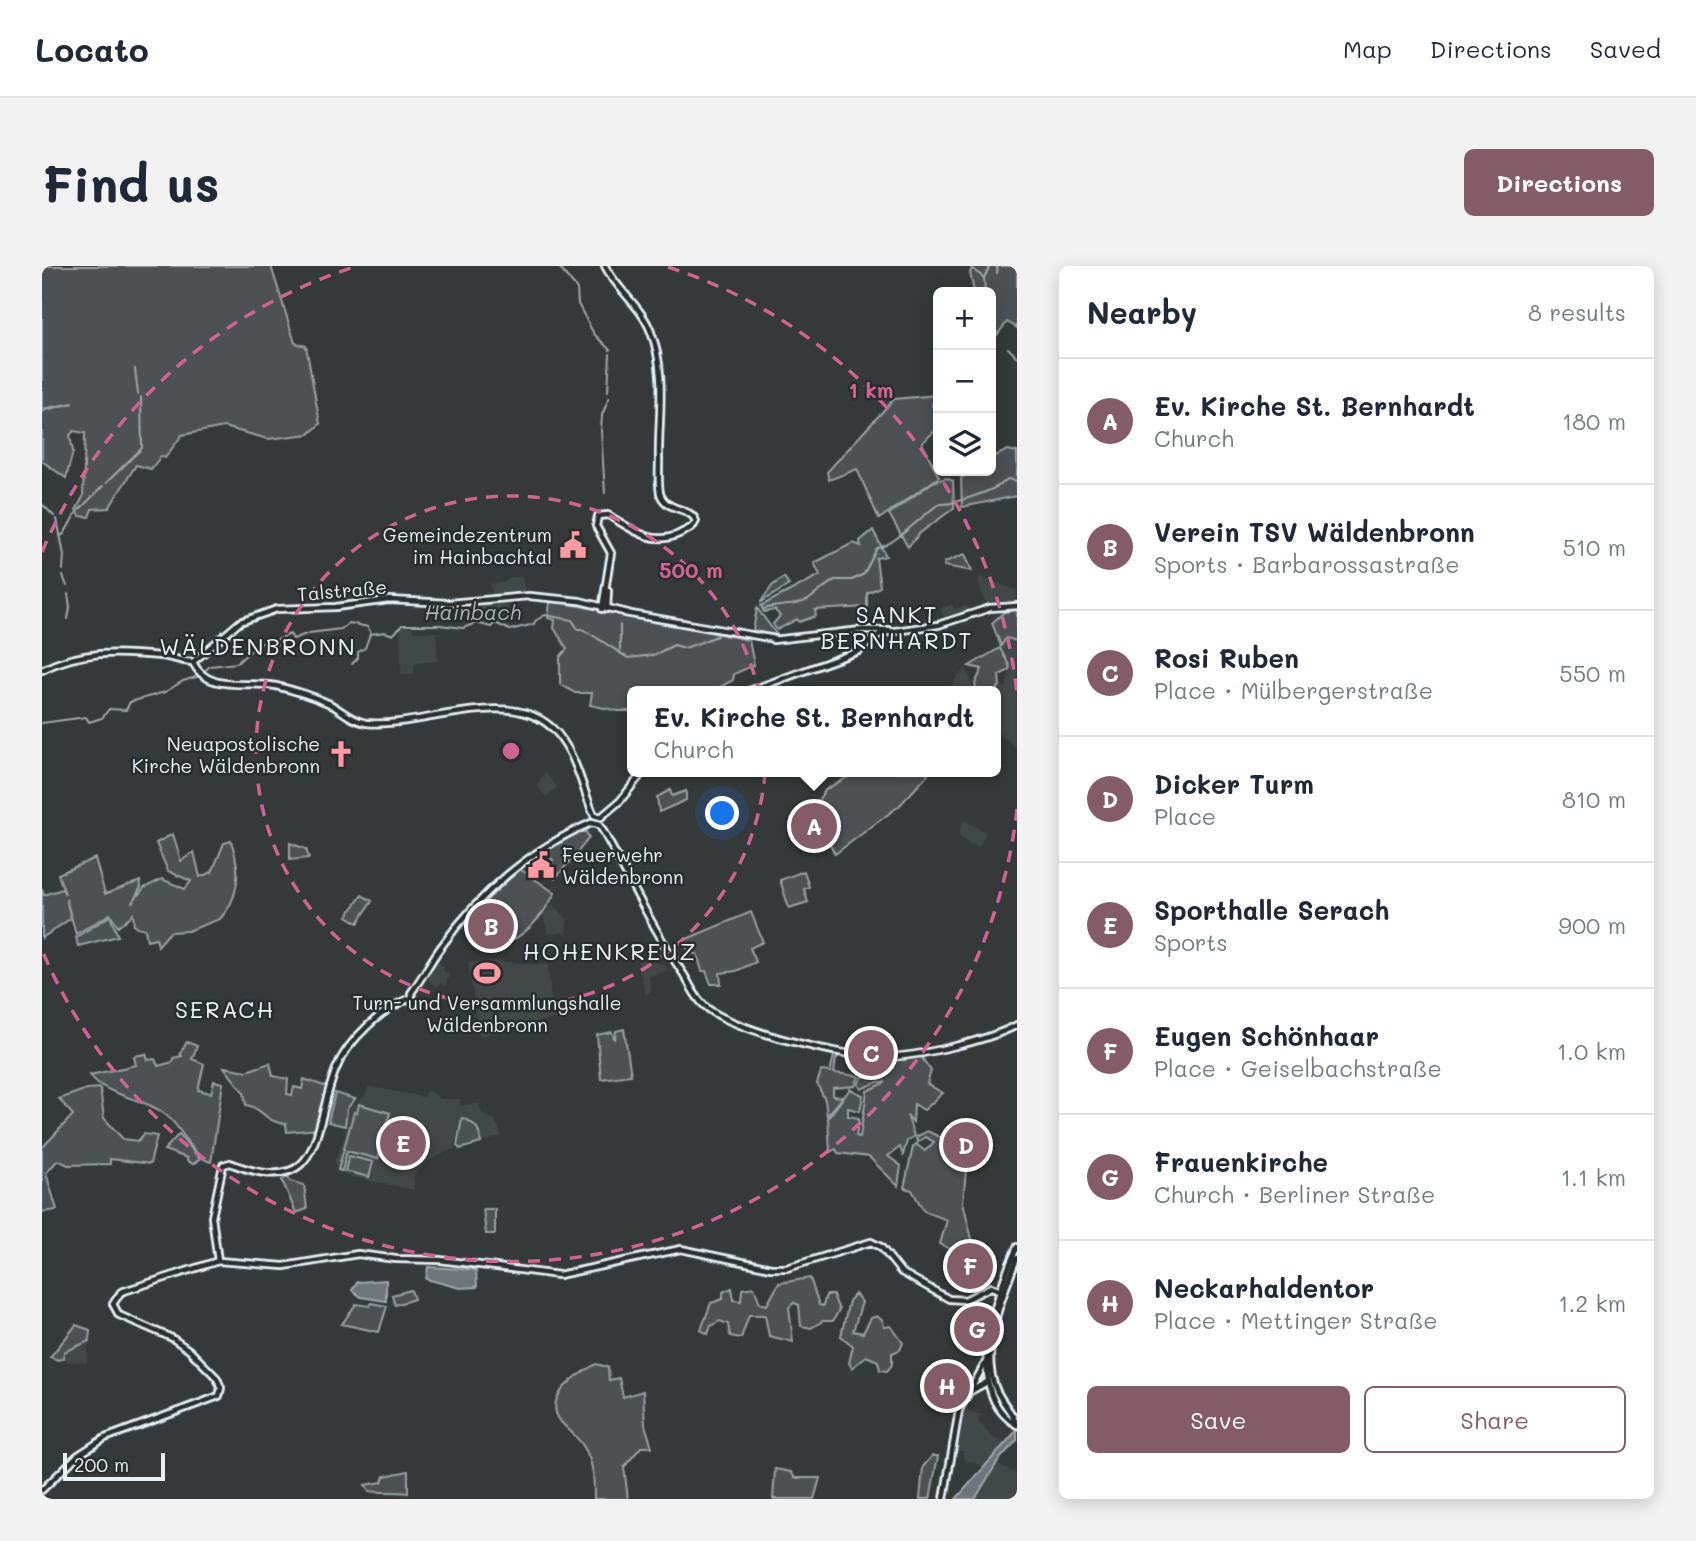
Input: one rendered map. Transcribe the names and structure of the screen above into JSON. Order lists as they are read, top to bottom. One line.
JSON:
{"streets":{"main road":["Talstraße"]},"districts":["SANKT BERNHARDT","WÄLDENBRONN","HOHENKREUZ","SERACH"],"water":["Hainbach"],"places":{"public building":["Gemeindezentrum im Hainbachtal","Feuerwehr Wäldenbronn"],"church":["Neuapostolische Kirche Wäldenbronn"],"sports":["Turn- und Versammlungshalle Wäldenbronn"]},"scale_bar":"200 m","page":{"header":"Locato","nav":["Map","Directions","Saved"],"buttons":["Directions",["Save","Share"]],"title":"Find us","heading":["Nearby","8 results"],"map_buttons":["+","−"],"list":[{"mark":"A","name":"Ev. Kirche St. Bernhardt","note":"Church","value":"180 m"},{"mark":"B","name":"Verein TSV Wäldenbronn","note":"Sports · Barbarossastraße","value":"510 m"},{"mark":"C","name":"Rosi Ruben","note":"Place · Mülbergerstraße","value":"550 m"},{"mark":"D","name":"Dicker Turm","note":"Place","value":"810 m"},{"mark":"E","name":"Sporthalle Serach","note":"Sports","value":"900 m"},{"mark":"F","name":"Eugen Schönhaar","note":"Place · Geiselbachstraße","value":"1.0 km"},{"mark":"G","name":"Frauenkirche","note":"Church · Berliner Straße","value":"1.1 km"},{"mark":"H","name":"Neckarhaldentor","note":"Place · Mettinger Straße","value":"1.2 km"}],"popup":["Ev. Kirche St. Bernhardt","Church"],"pins":["A","B","C","E","D","F","G","H"],"scale":"200 m"},"rings":["1 km","500 m"]}
